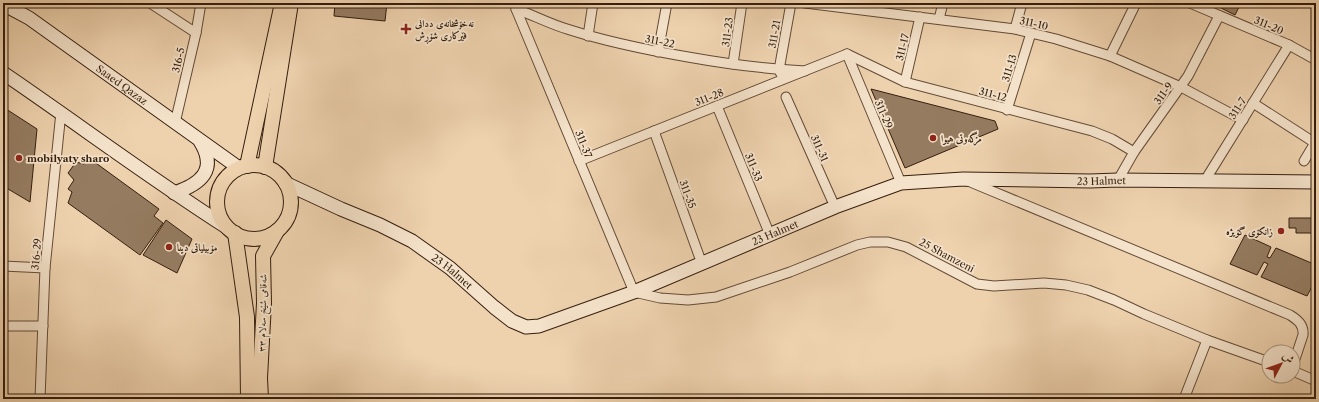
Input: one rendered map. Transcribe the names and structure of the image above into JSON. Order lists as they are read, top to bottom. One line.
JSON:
{"streets":{"main road":["شەقامی شێخ سەلام ٣٣"],"street":["311-10","311-20","311-23","311-21","311-22","311-17","316-5","311-13","Saaed Qazaz","311-9","311-12","311-28","311-7","311-29","311-37","311-31","311-33","23 Halmet","311-35","316-29","25 Shamzeni"]},"crossings":[["311-10","311-17"],["311-10","311-13"],["311-10","311-9"],["311-10","311-7"],["311-20","311-9"],["311-20","311-7"],["311-23","311-22"],["311-21","311-22"],["311-22","311-28"],["311-22","311-37"],["311-17","311-12"],["316-5","Saaed Qazaz"],["311-13","311-12"],["Saaed Qazaz","23 Halmet"],["Saaed Qazaz","شەقامی شێخ سەلام ٣٣"],["311-9","311-12"],["311-9","23 Halmet"],["311-12","311-28"],["311-12","311-29"],["311-28","311-29"],["311-28","311-37"],["311-28","311-33"],["311-28","311-35"],["311-7","23 Halmet"],["311-29","23 Halmet"],["311-37","23 Halmet"],["311-37","25 Shamzeni"],["311-31","23 Halmet"],["311-33","23 Halmet"],["23 Halmet","311-35"],["23 Halmet","25 Shamzeni"],["23 Halmet","شەقامی شێخ سەلام ٣٣"]],"places":{"health":["نەخۆشخانەی ددانی فێرکاری شۆڕش"],"other":["مزگەوتی هیوا","mobilyaty sharo","زانکۆی گۆیژە","مۆبیلیاتی دینا"]},"north":"top right"}
